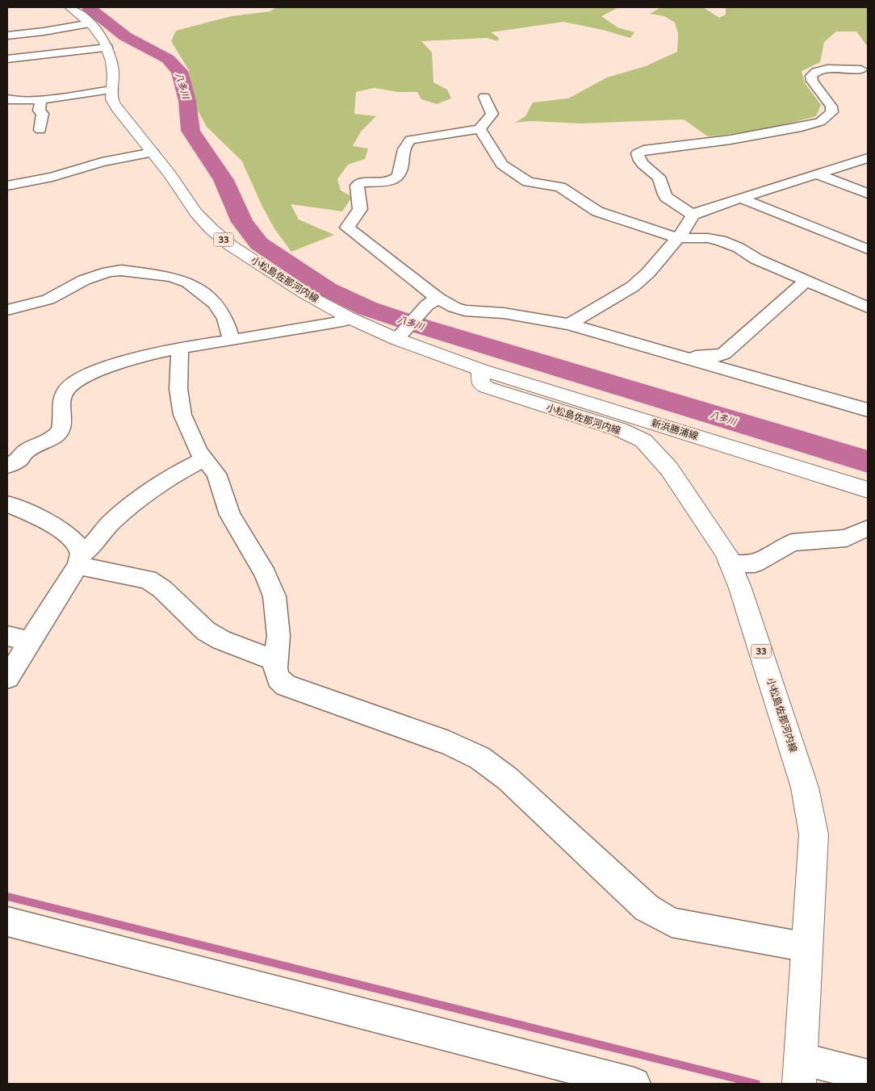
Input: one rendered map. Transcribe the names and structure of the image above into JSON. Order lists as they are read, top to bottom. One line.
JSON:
{"streets":{"main road":["33","小松島佐那河内線","新浜勝浦線"]},"crossings":[["小松島佐那河内線","新浜勝浦線"]],"water":["八多川"]}
